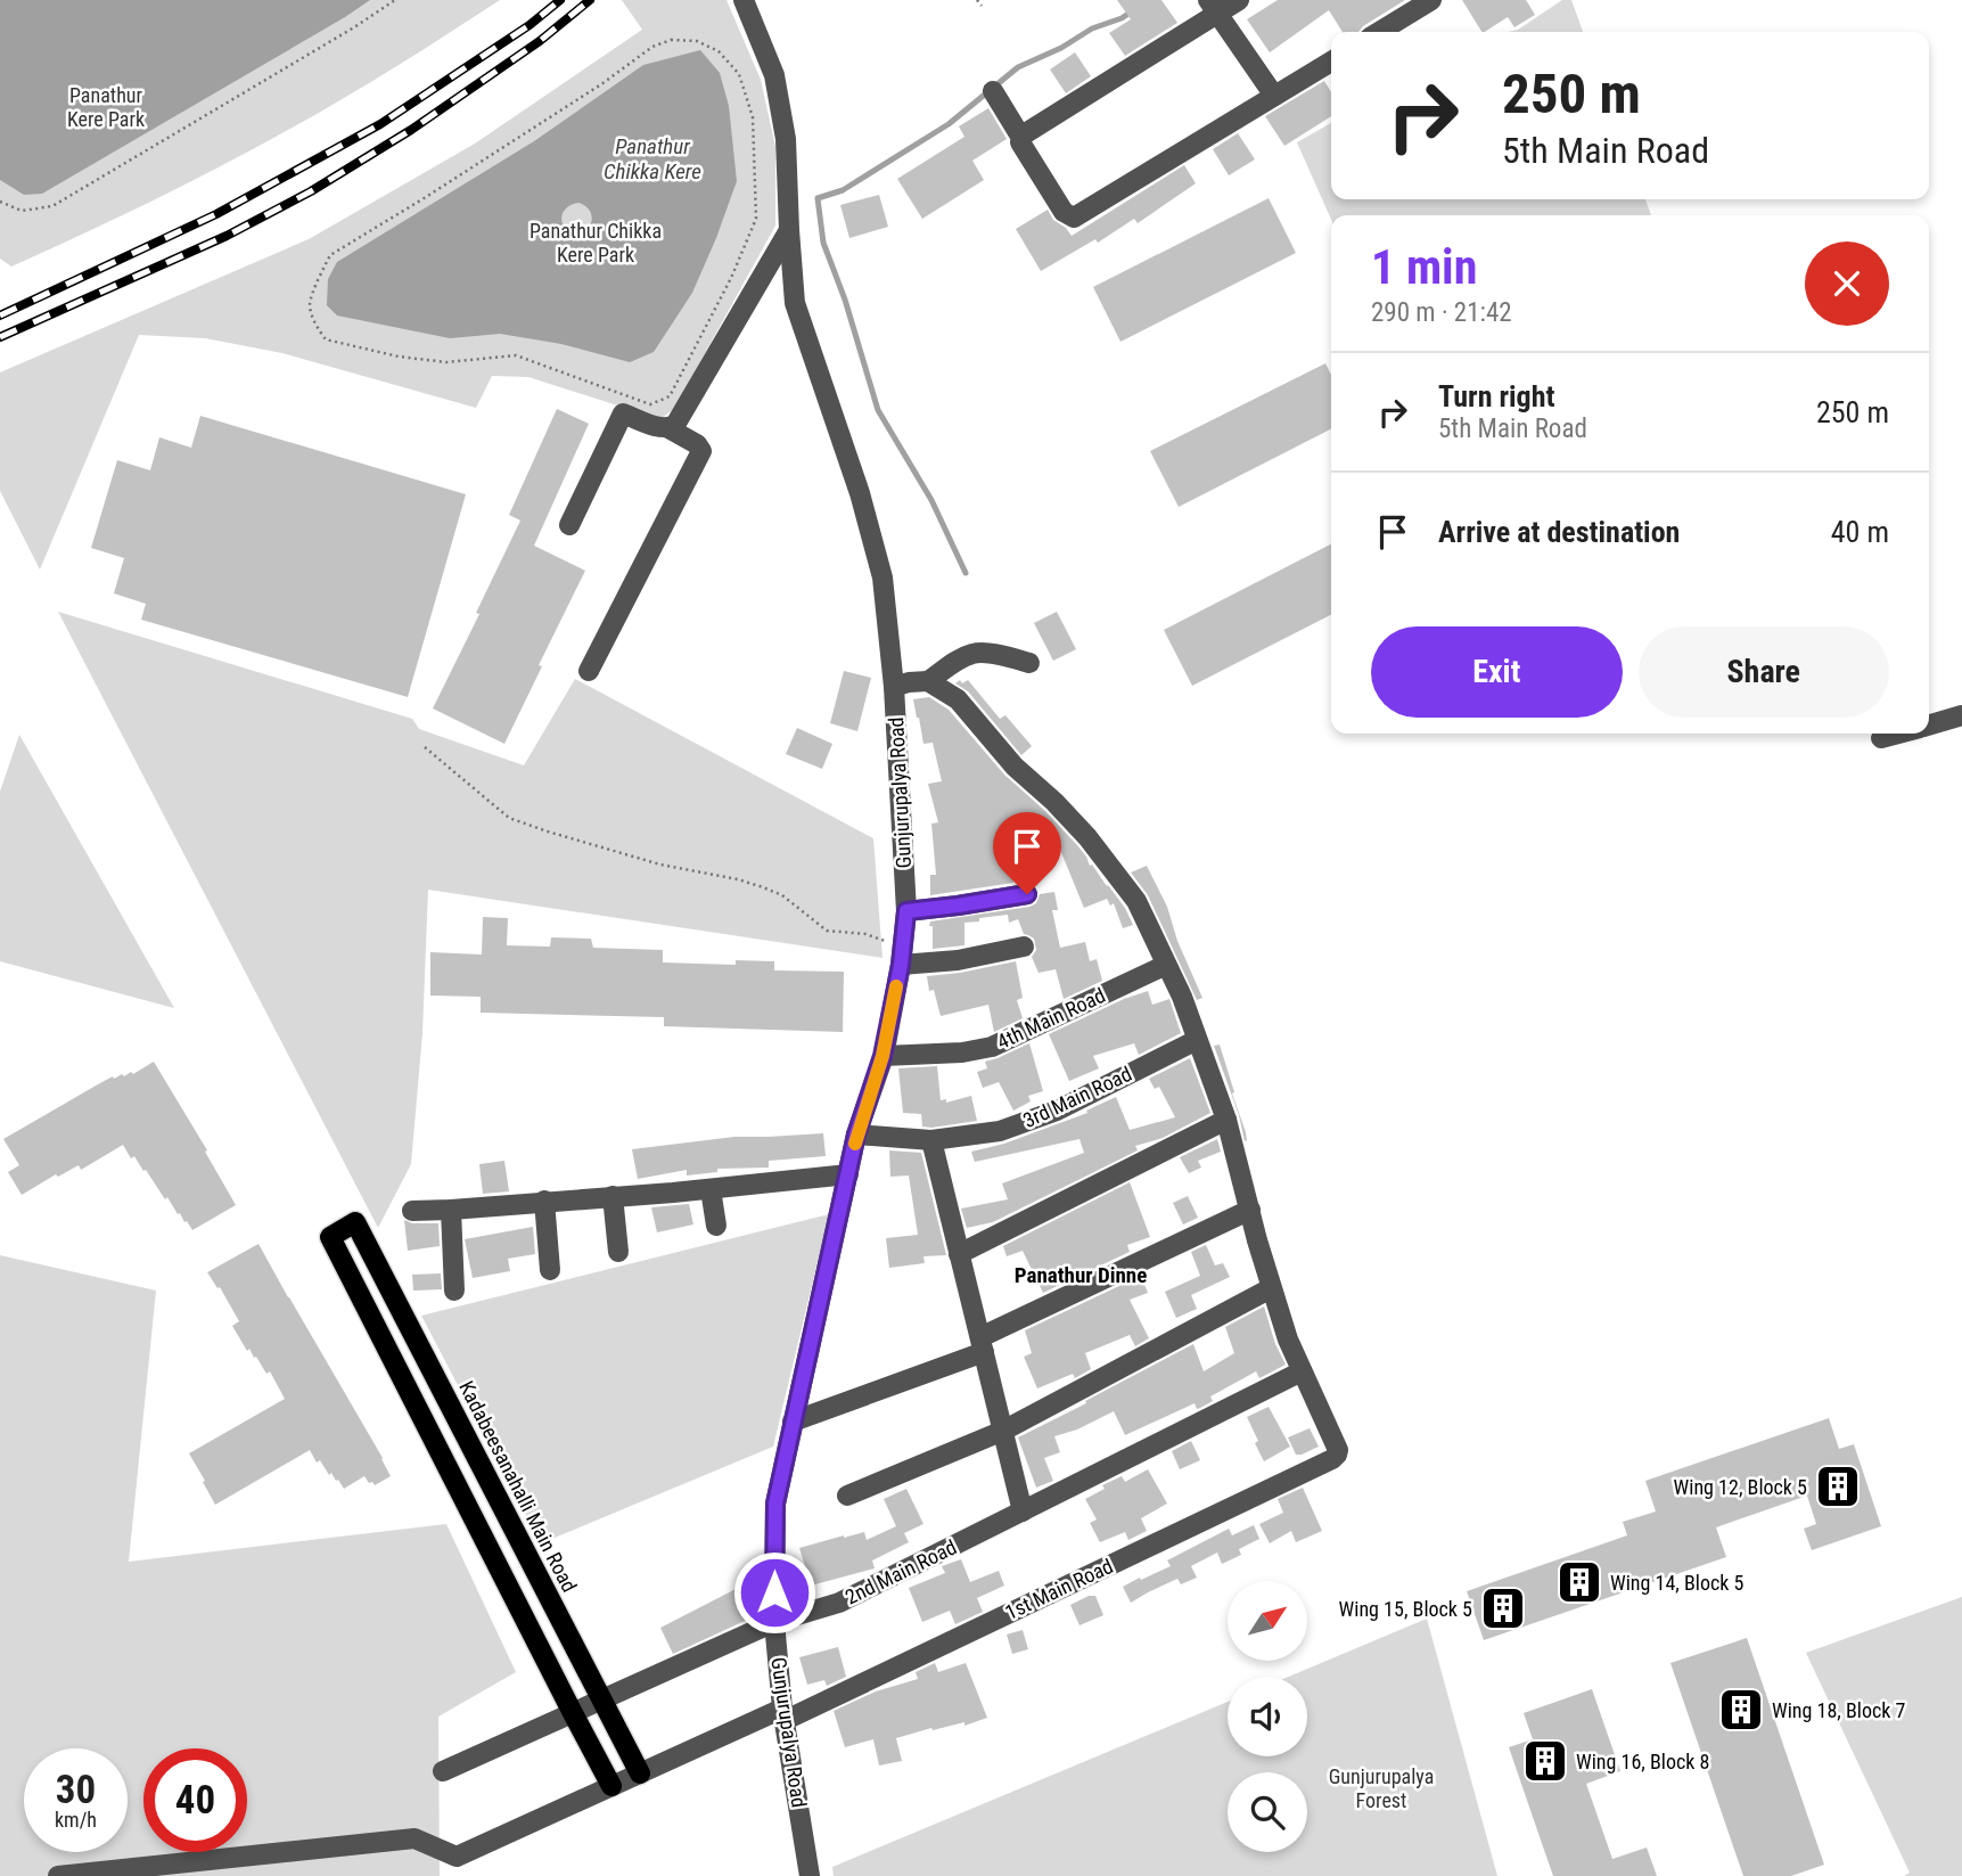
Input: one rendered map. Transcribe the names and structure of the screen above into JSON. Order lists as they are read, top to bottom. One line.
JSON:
{"streets":{"main road":["Kadabeesanahalli Main Road"],"street":["Gunjurupalya Road","4th Main Road","3rd Main Road","2nd Main Road","1st Main Road"]},"crossings":[["Gunjurupalya Road","4th Main Road"],["Gunjurupalya Road","3rd Main Road"],["Gunjurupalya Road","2nd Main Road"],["Gunjurupalya Road","1st Main Road"],["Kadabeesanahalli Main Road","2nd Main Road"],["Kadabeesanahalli Main Road","1st Main Road"],["2nd Main Road","1st Main Road"]],"districts":["Panathur Dinne"],"water":["Panathur Chikka Kere"],"parks":["Panathur Kere Park","Panathur Chikka Kere Park","Gunjurupalya Forest"],"places":{"building":["Wing 12, Block 5","Wing 14, Block 5","Wing 15, Block 5","Wing 18, Block 7","Wing 16, Block 8"]},"north":"top right","page":{"turn":["250 m","5th Main Road"],"heading":["1 min","290 m · 21:42"],"list":[{"name":"Turn right","note":"5th Main Road","value":"250 m"},{"name":"Arrive at destination","value":"40 m"}],"buttons":["Exit","Share"],"speed":"30 km/h","limit":"40"}}
